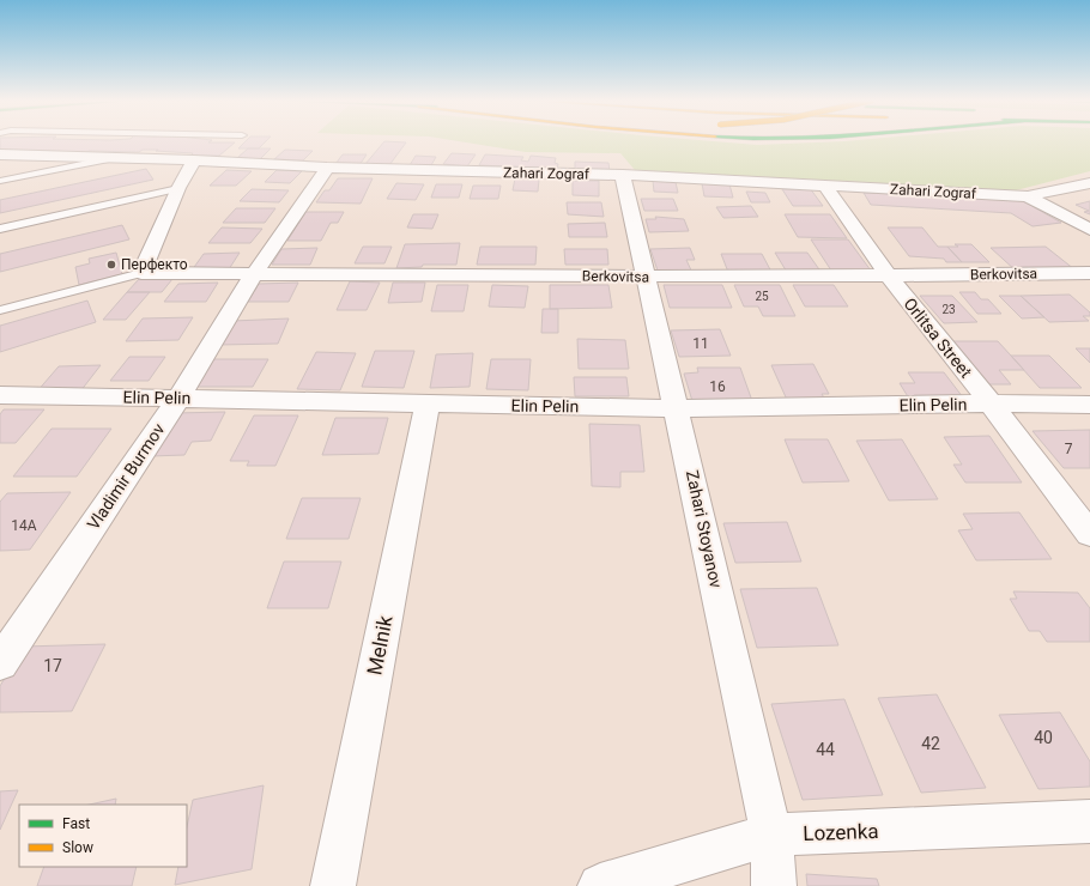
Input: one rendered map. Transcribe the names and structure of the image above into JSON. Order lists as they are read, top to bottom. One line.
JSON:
{"streets":{"street":["Zahari Zograf","Berkovitsa","Orlitsa Street","Elin Pelin","Vladimir Burmov","Zahari Stoyanov","Melnik","Lozenka"]},"crossings":[["Zahari Zograf","Orlitsa Street"],["Zahari Zograf","Vladimir Burmov"],["Zahari Zograf","Zahari Stoyanov"],["Berkovitsa","Orlitsa Street"],["Berkovitsa","Vladimir Burmov"],["Berkovitsa","Zahari Stoyanov"],["Orlitsa Street","Elin Pelin"],["Elin Pelin","Vladimir Burmov"],["Elin Pelin","Zahari Stoyanov"],["Elin Pelin","Melnik"],["Zahari Stoyanov","Lozenka"]],"places":["Перфекто"],"house_numbers":["25","23","11","16","7","14А","17","40","42","44"],"legend":["Fast","Slow"]}
